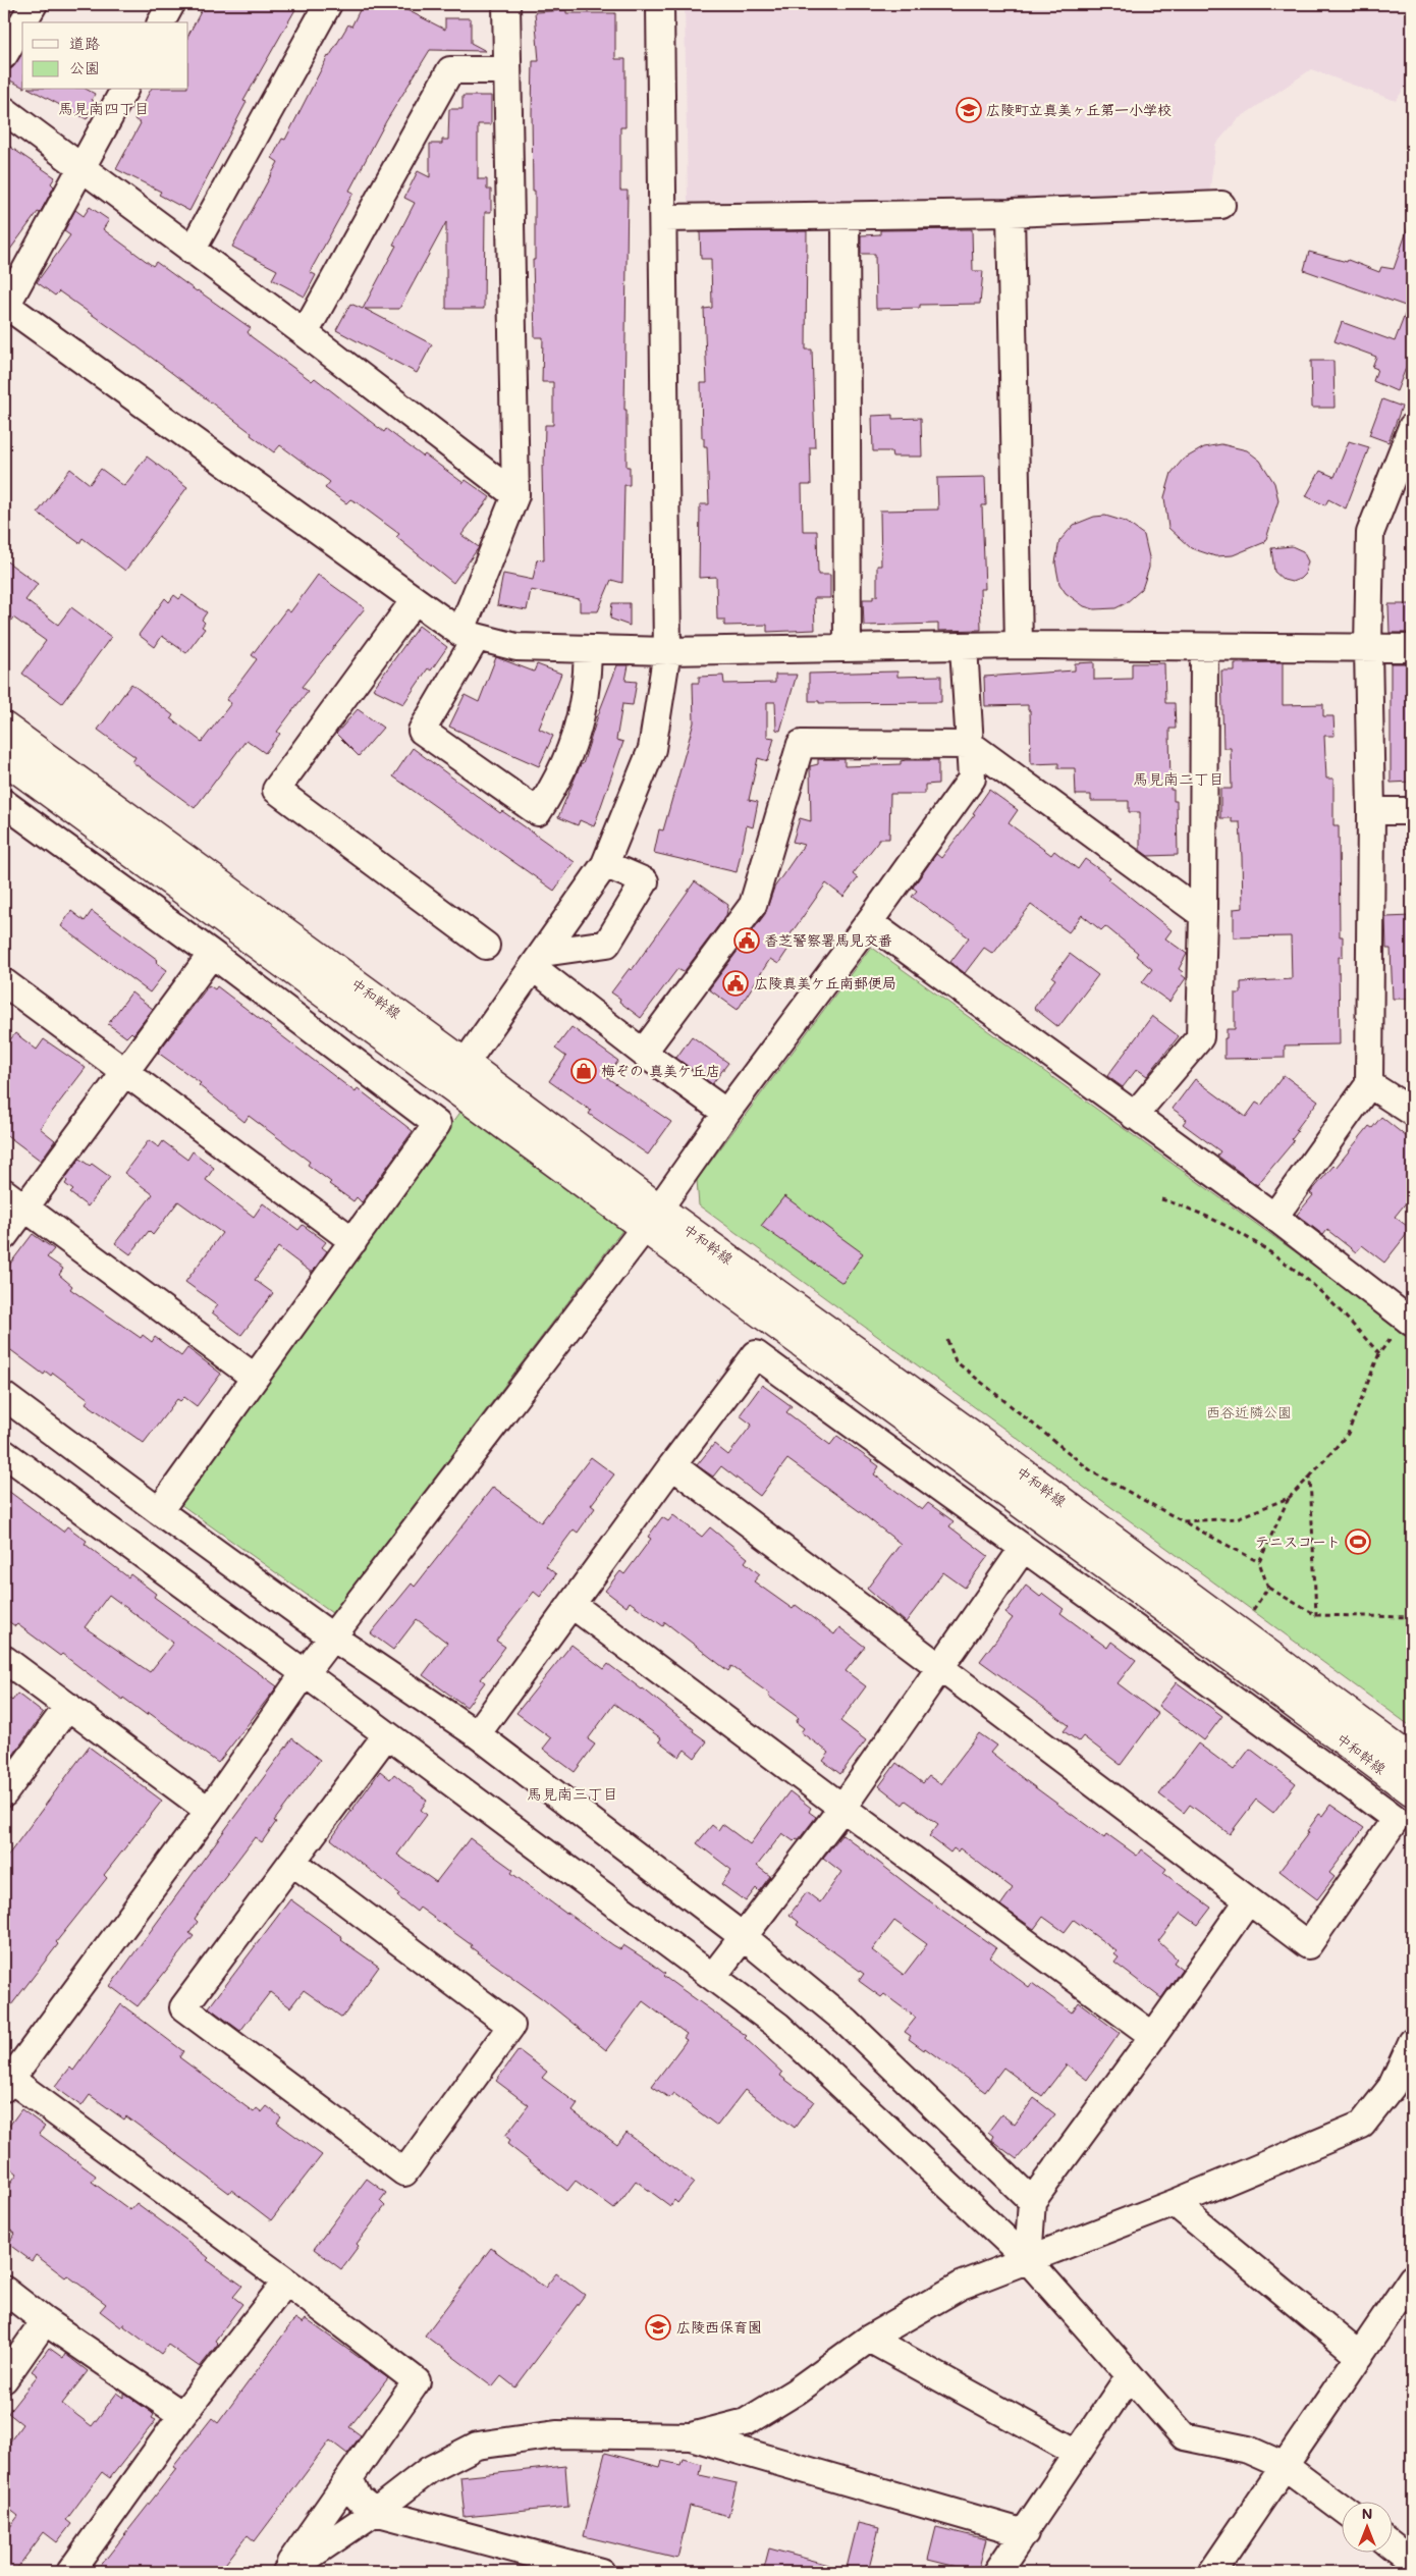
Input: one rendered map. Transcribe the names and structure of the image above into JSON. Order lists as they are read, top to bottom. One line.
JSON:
{"streets":{"main road":["中和幹線"]},"districts":["馬見南四丁目","馬見南二丁目","馬見南三丁目"],"parks":["西谷近隣公園"],"places":{"school or university":["広陵町立真美ヶ丘第一小学校","広陵西保育園"],"public building":["香芝警察署馬見交番","広陵真美ケ丘南郵便局"],"shop":["梅ぞの 真美ケ丘店"],"sports":["テニスコート"]},"legend":["道路","公園"],"north":"top"}
